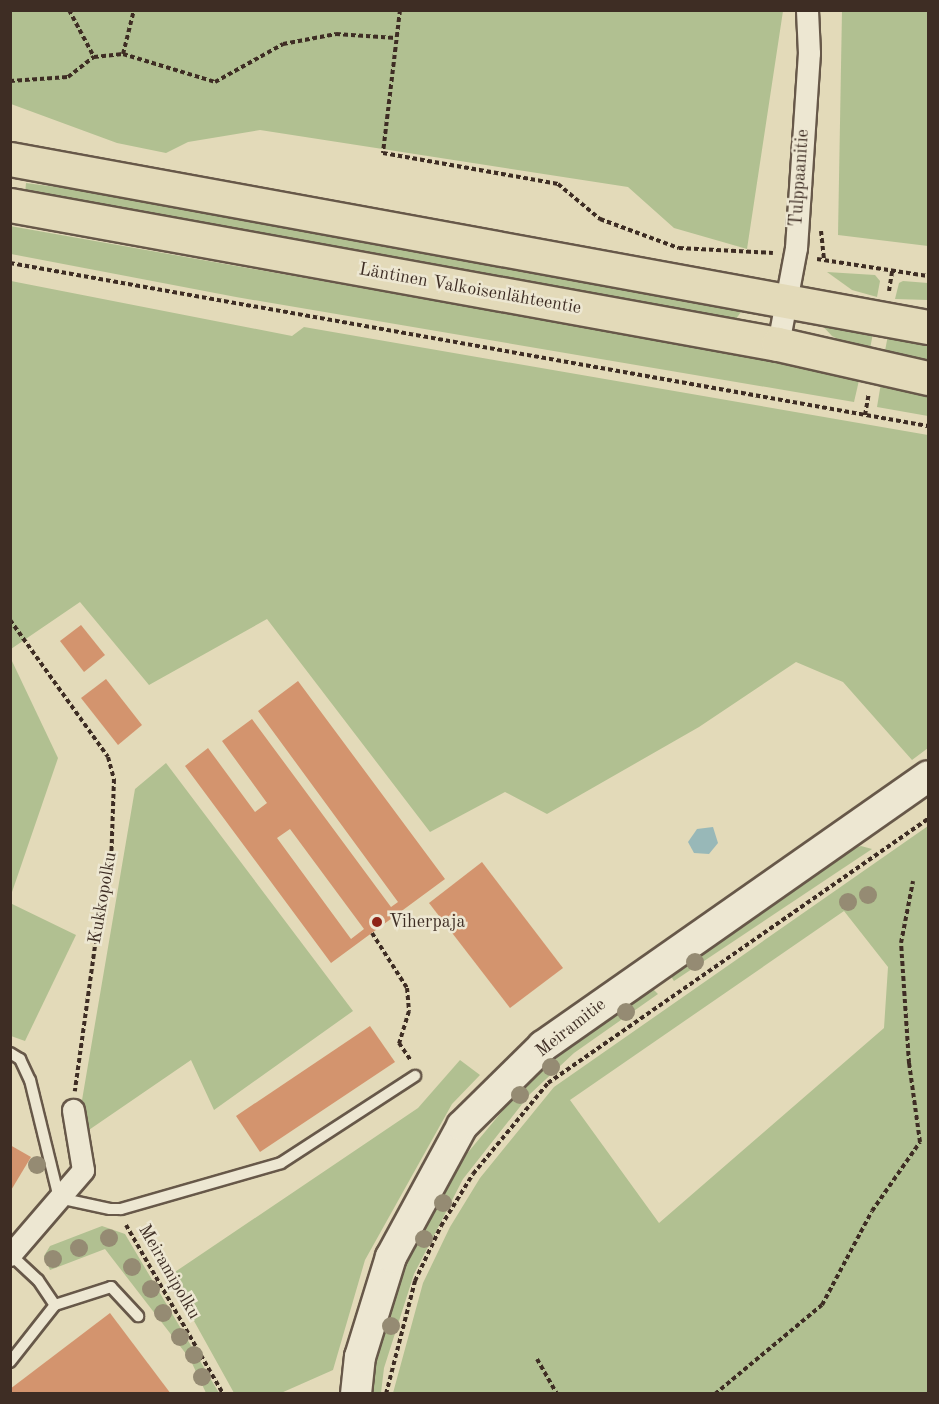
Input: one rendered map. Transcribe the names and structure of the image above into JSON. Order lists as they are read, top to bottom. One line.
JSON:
{"streets":{"main road":["Läntinen Valkoisenlähteentie","Meiramitie"],"street":["Tulppaanitie"],"path":["Kukkopolku","Meiramipolku"]},"crossings":[["Tulppaanitie","Läntinen Valkoisenlähteentie"]],"places":["Viherpaja"]}
